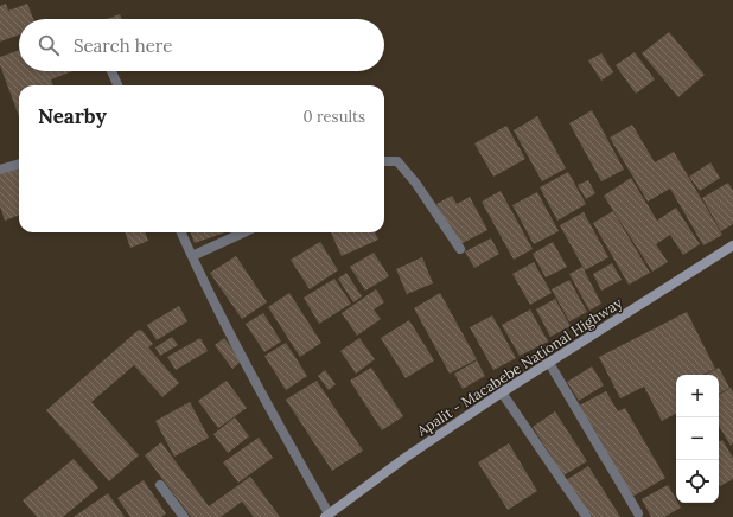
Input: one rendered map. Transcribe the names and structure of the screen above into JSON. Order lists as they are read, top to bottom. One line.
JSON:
{"streets":{"main road":["Apalit - Macabebe National Highway"]},"page":{"search":"Search here","heading":["Nearby","0 results"],"map_buttons":["+","−"]}}
